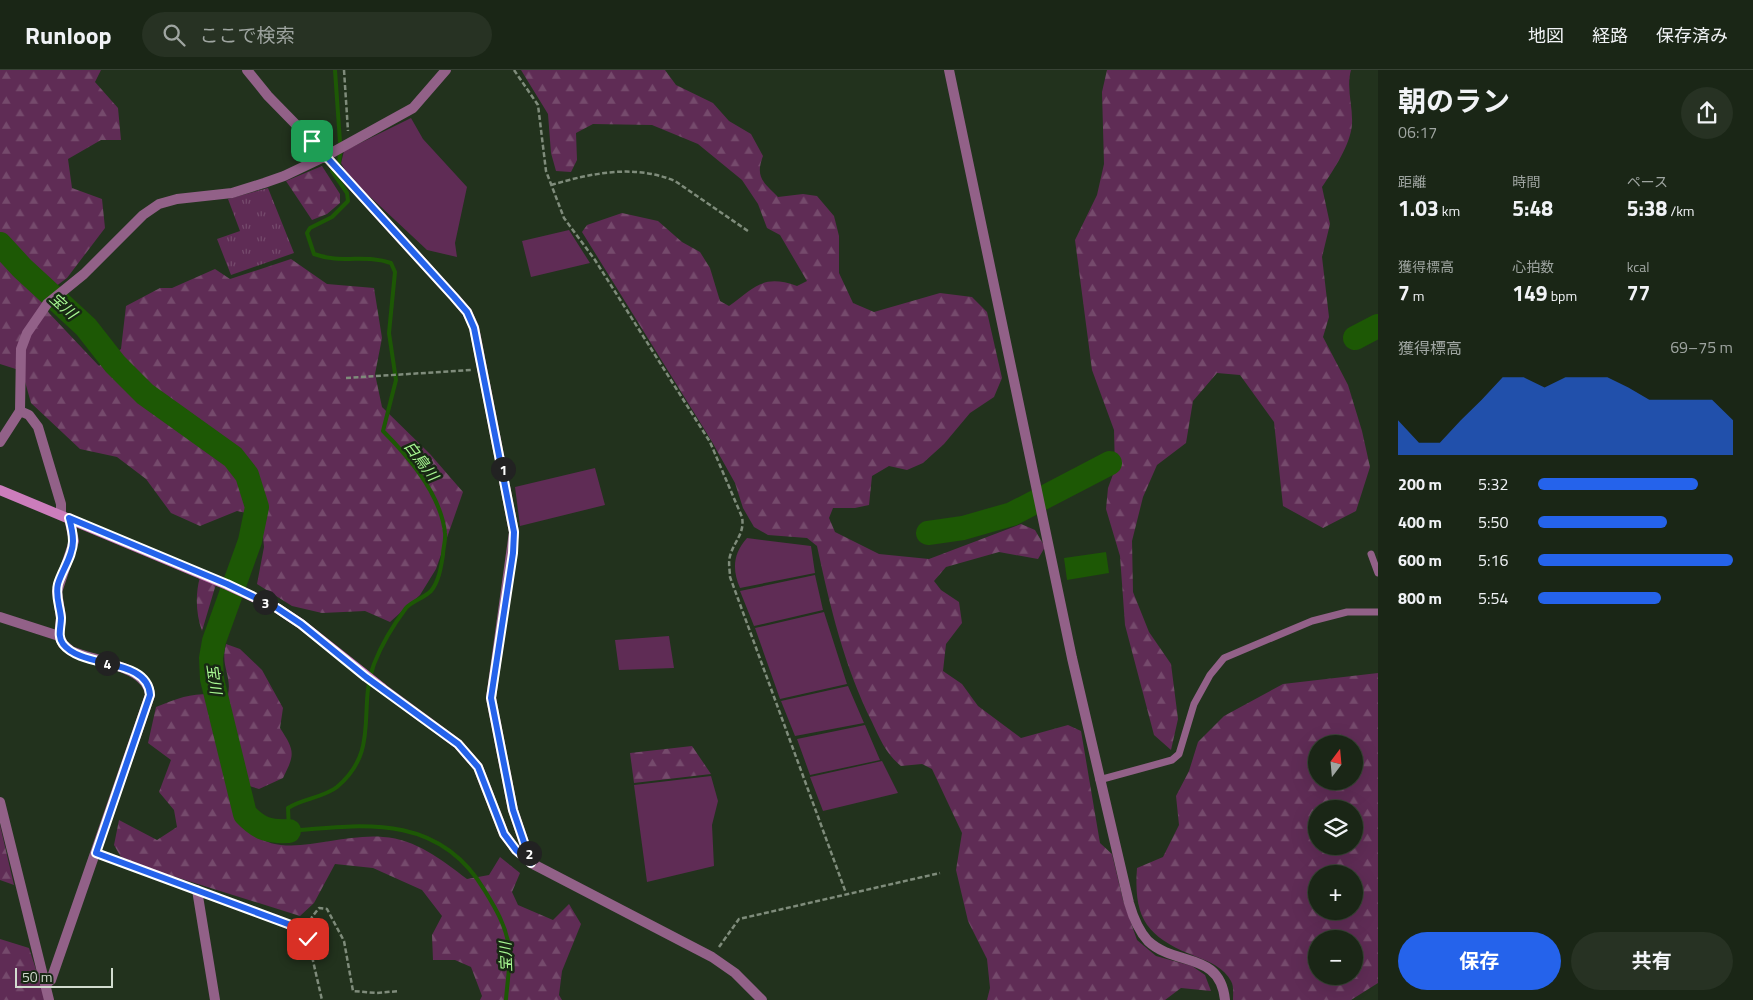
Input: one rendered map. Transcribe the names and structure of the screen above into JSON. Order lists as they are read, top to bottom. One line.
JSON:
{"water":["宝川","白鳥川"],"scale_bar":"50 m","north":"top","page":{"header":"Runloop","search":"ここで検索","nav":["地図","経路","保存済み"],"heading":["朝のラン","06:17"],"stats":[["距離","1.03 km"],["時間","5:48"],["ペース","5:38 /km"],["獲得標高","7 m"],["心拍数","149 bpm"],["kcal","77"]],"chart":["獲得標高","69–75 m"],"pins":["1","3","4","2"],"list":[{"name":"200 m","note":"5:32"},{"name":"400 m","note":"5:50"},{"name":"600 m","note":"5:16"},{"name":"800 m","note":"5:54"}],"map_buttons":["+","−"],"buttons":["保存","共有"],"scale":"50 m"}}
